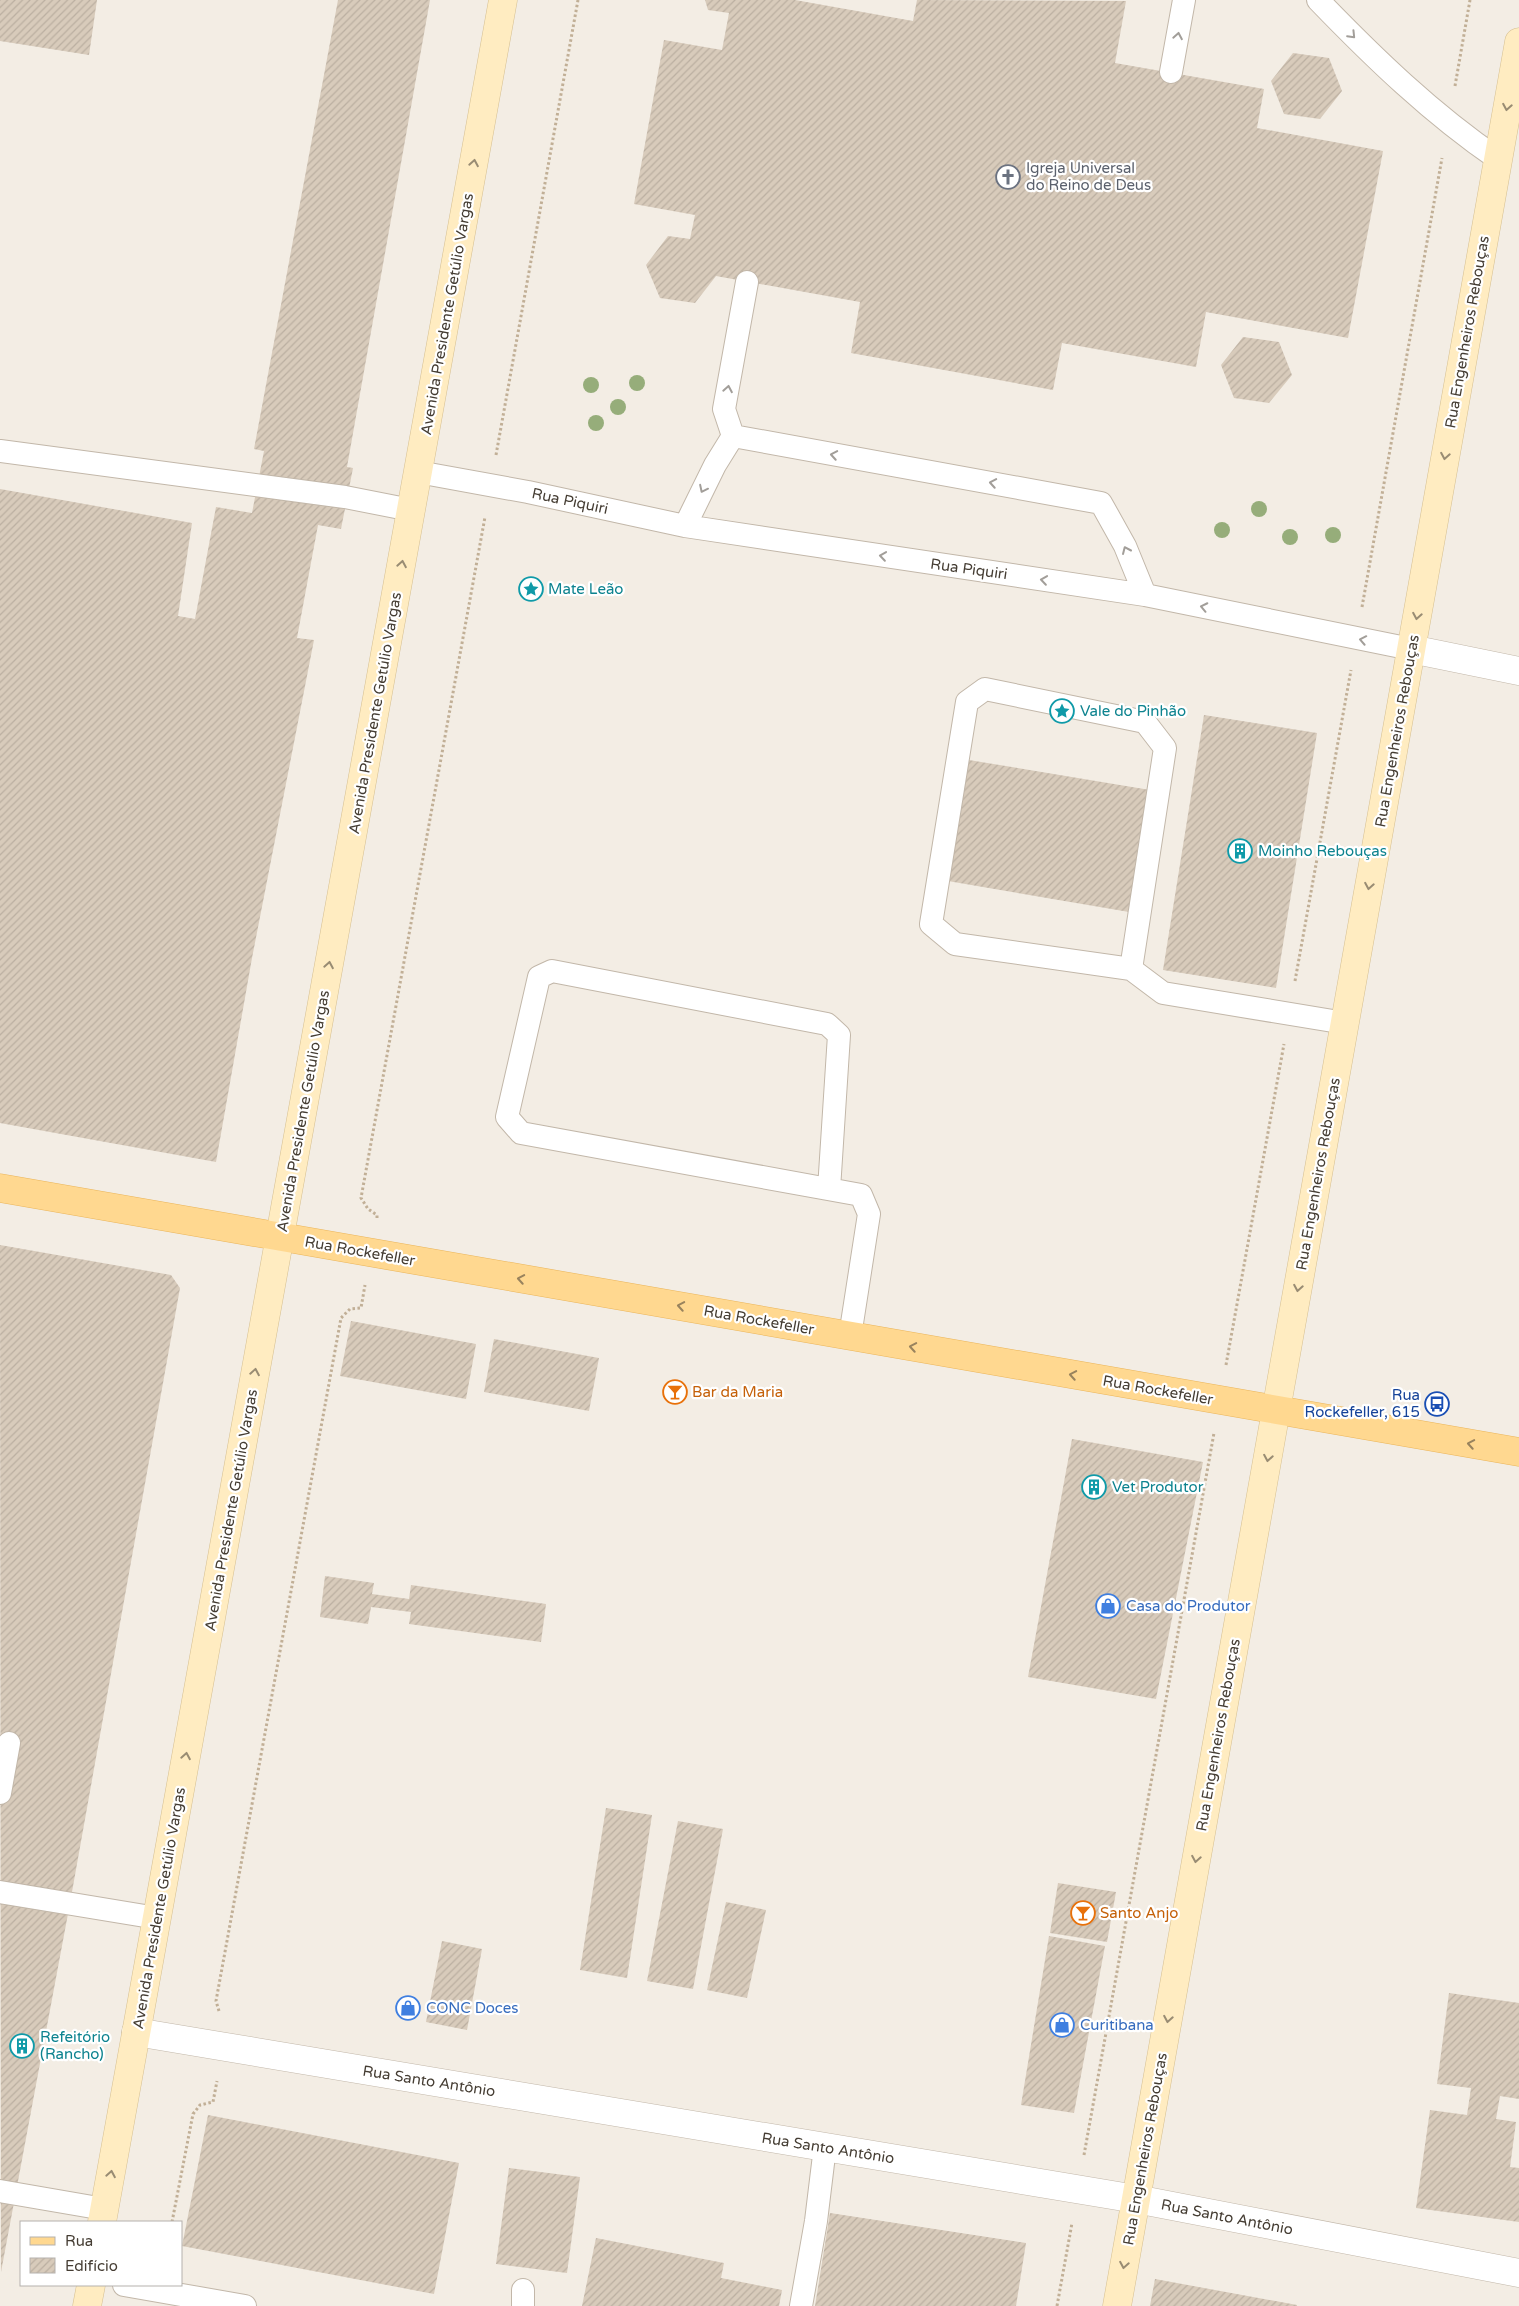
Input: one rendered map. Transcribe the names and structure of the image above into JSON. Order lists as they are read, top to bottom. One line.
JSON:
{"streets":{"main road":["Avenida Presidente Getúlio Vargas","Rua Engenheiros Rebouças","Rua Rockefeller"],"street":["Rua Piquiri","Rua Santo Antônio"]},"crossings":[["Avenida Presidente Getúlio Vargas","Rua Piquiri"],["Avenida Presidente Getúlio Vargas","Rua Rockefeller"],["Avenida Presidente Getúlio Vargas","Rua Santo Antônio"],["Rua Engenheiros Rebouças","Rua Piquiri"],["Rua Engenheiros Rebouças","Rua Rockefeller"],["Rua Engenheiros Rebouças","Rua Santo Antônio"]],"one_way":["Avenida Presidente Getúlio Vargas","Rua Engenheiros Rebouças","Rua Rockefeller"],"places":{"church":["Igreja Universal do Reino de Deus"],"place":["Mate Leão","Vale do Pinhão"],"building":["Moinho Rebouças","Vet Produtor","Refeitório (Rancho)"],"bar":["Bar da Maria","Santo Anjo"],"bus stop":["Rua Rockefeller, 615"],"shop":["Casa do Produtor","CONC Doces","Curitibana"]},"legend":["Rua","Edifício"]}
